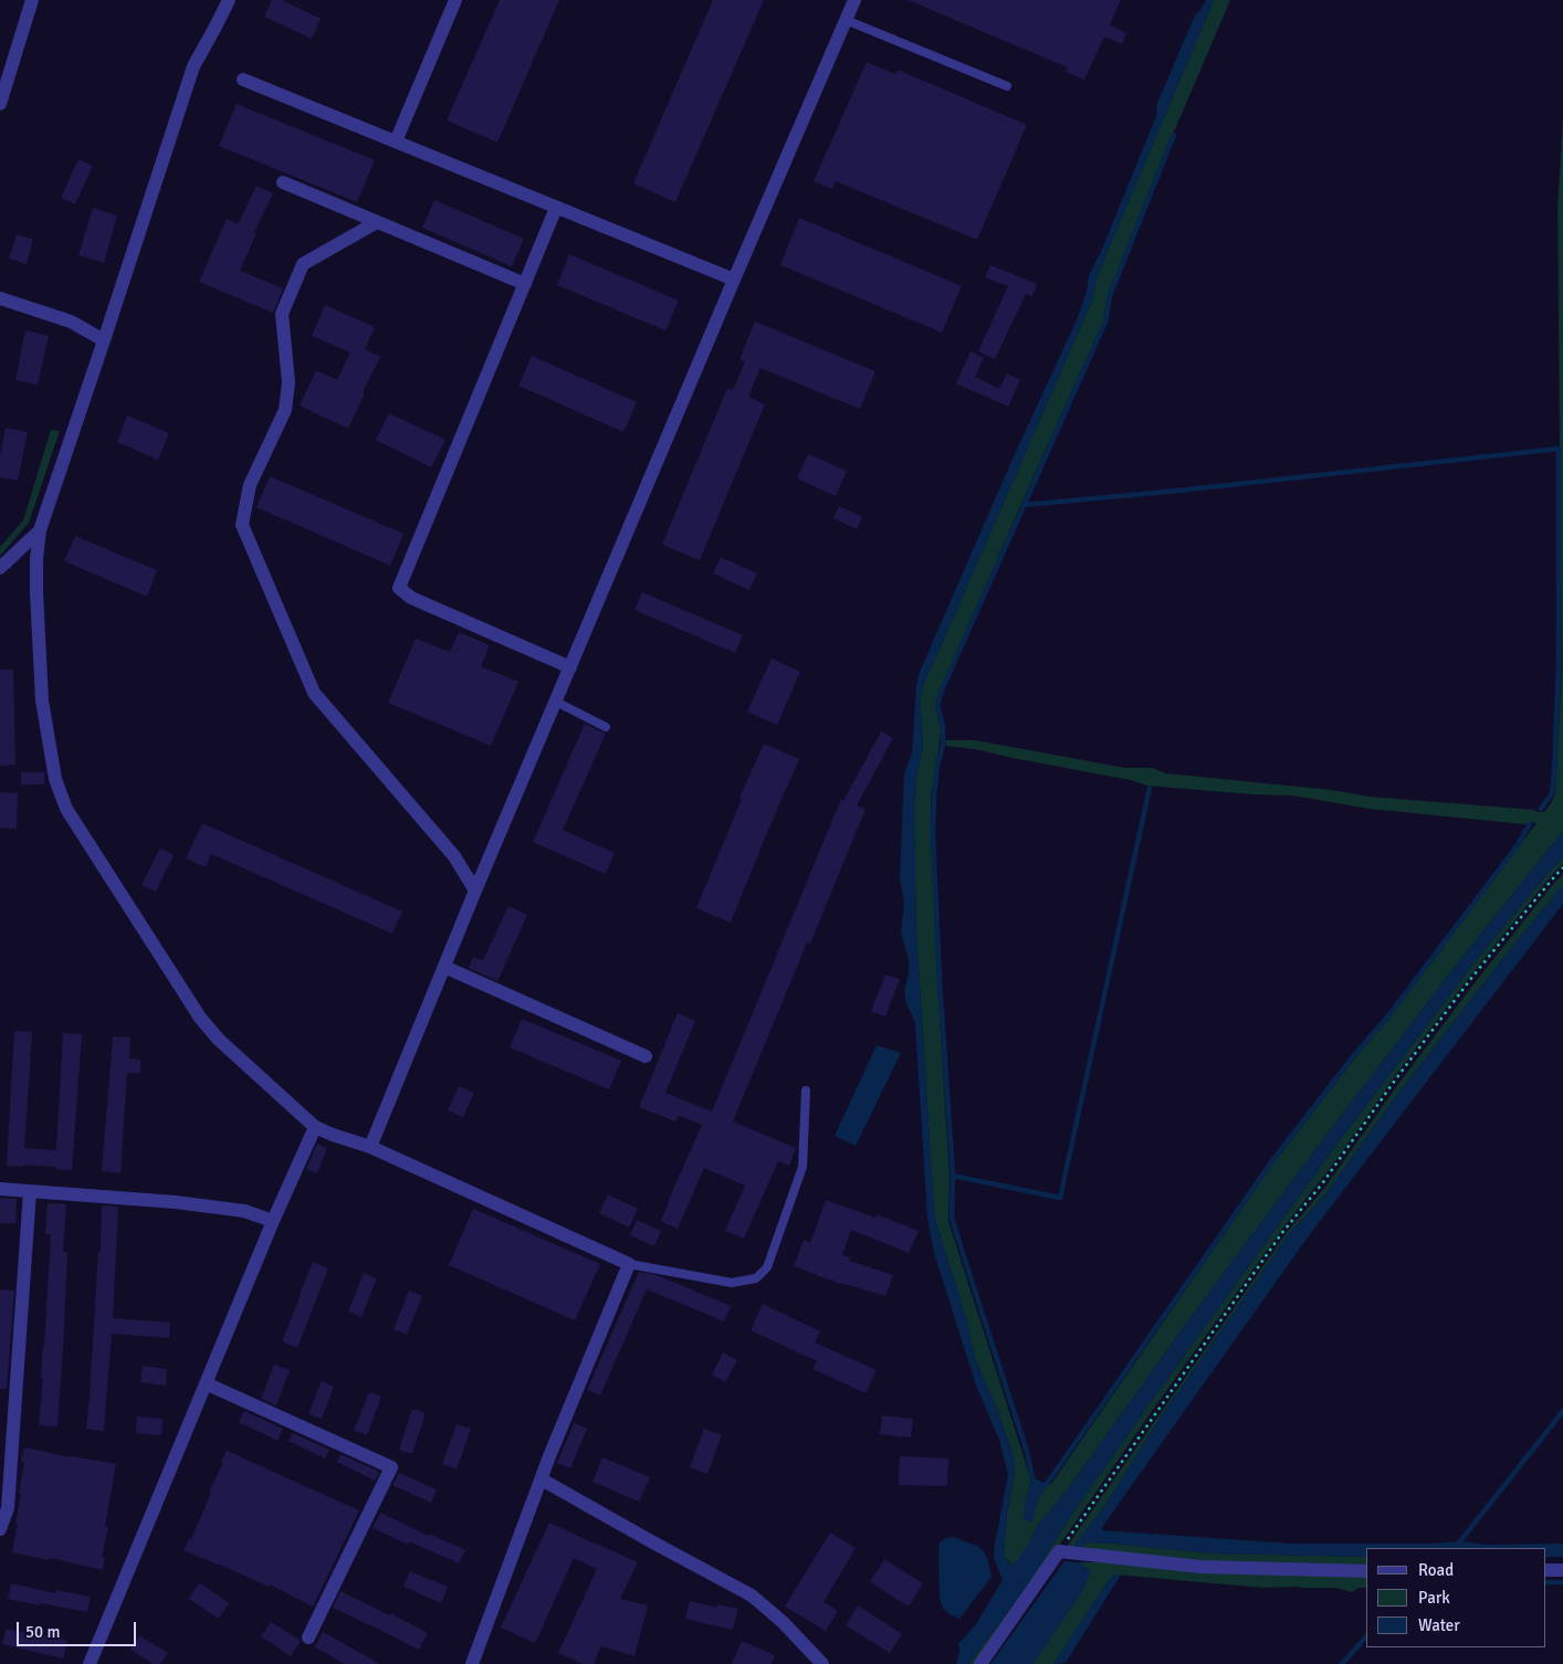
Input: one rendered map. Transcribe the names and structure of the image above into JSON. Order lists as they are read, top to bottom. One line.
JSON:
{"legend":["Road","Park","Water"],"scale_bar":"50 m"}
